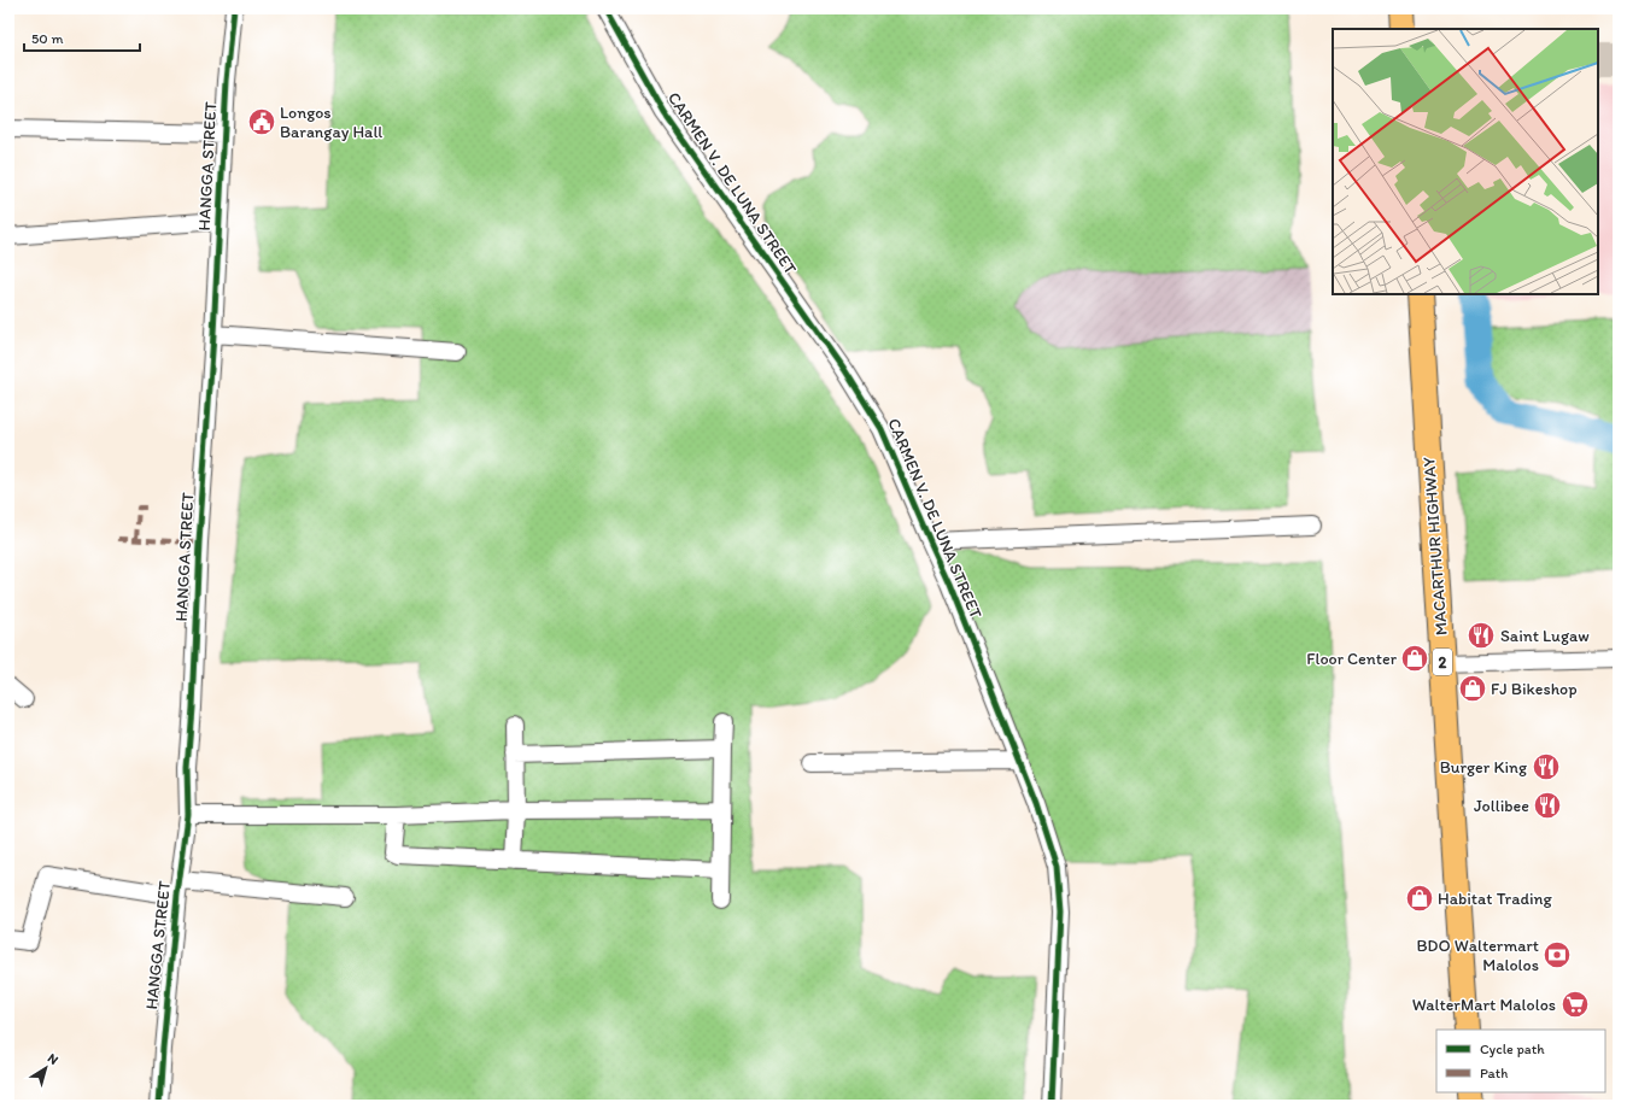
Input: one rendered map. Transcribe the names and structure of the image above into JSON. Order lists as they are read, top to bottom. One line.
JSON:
{"streets":{"highway":["MACARTHUR HIGHWAY","2"],"street":["HANGGA STREET","CARMEN V. DE LUNA STREET"]},"places":{"public building":["Longos Barangay Hall"],"restaurant":["Saint Lugaw","Burger King","Jollibee"],"shop":["Floor Center","FJ Bikeshop","Habitat Trading"],"bank":["BDO Waltermart Malolos"],"supermarket":["WalterMart Malolos"]},"legend":["Cycle path","Path"],"scale_bar":"50 m","north":"top right"}
